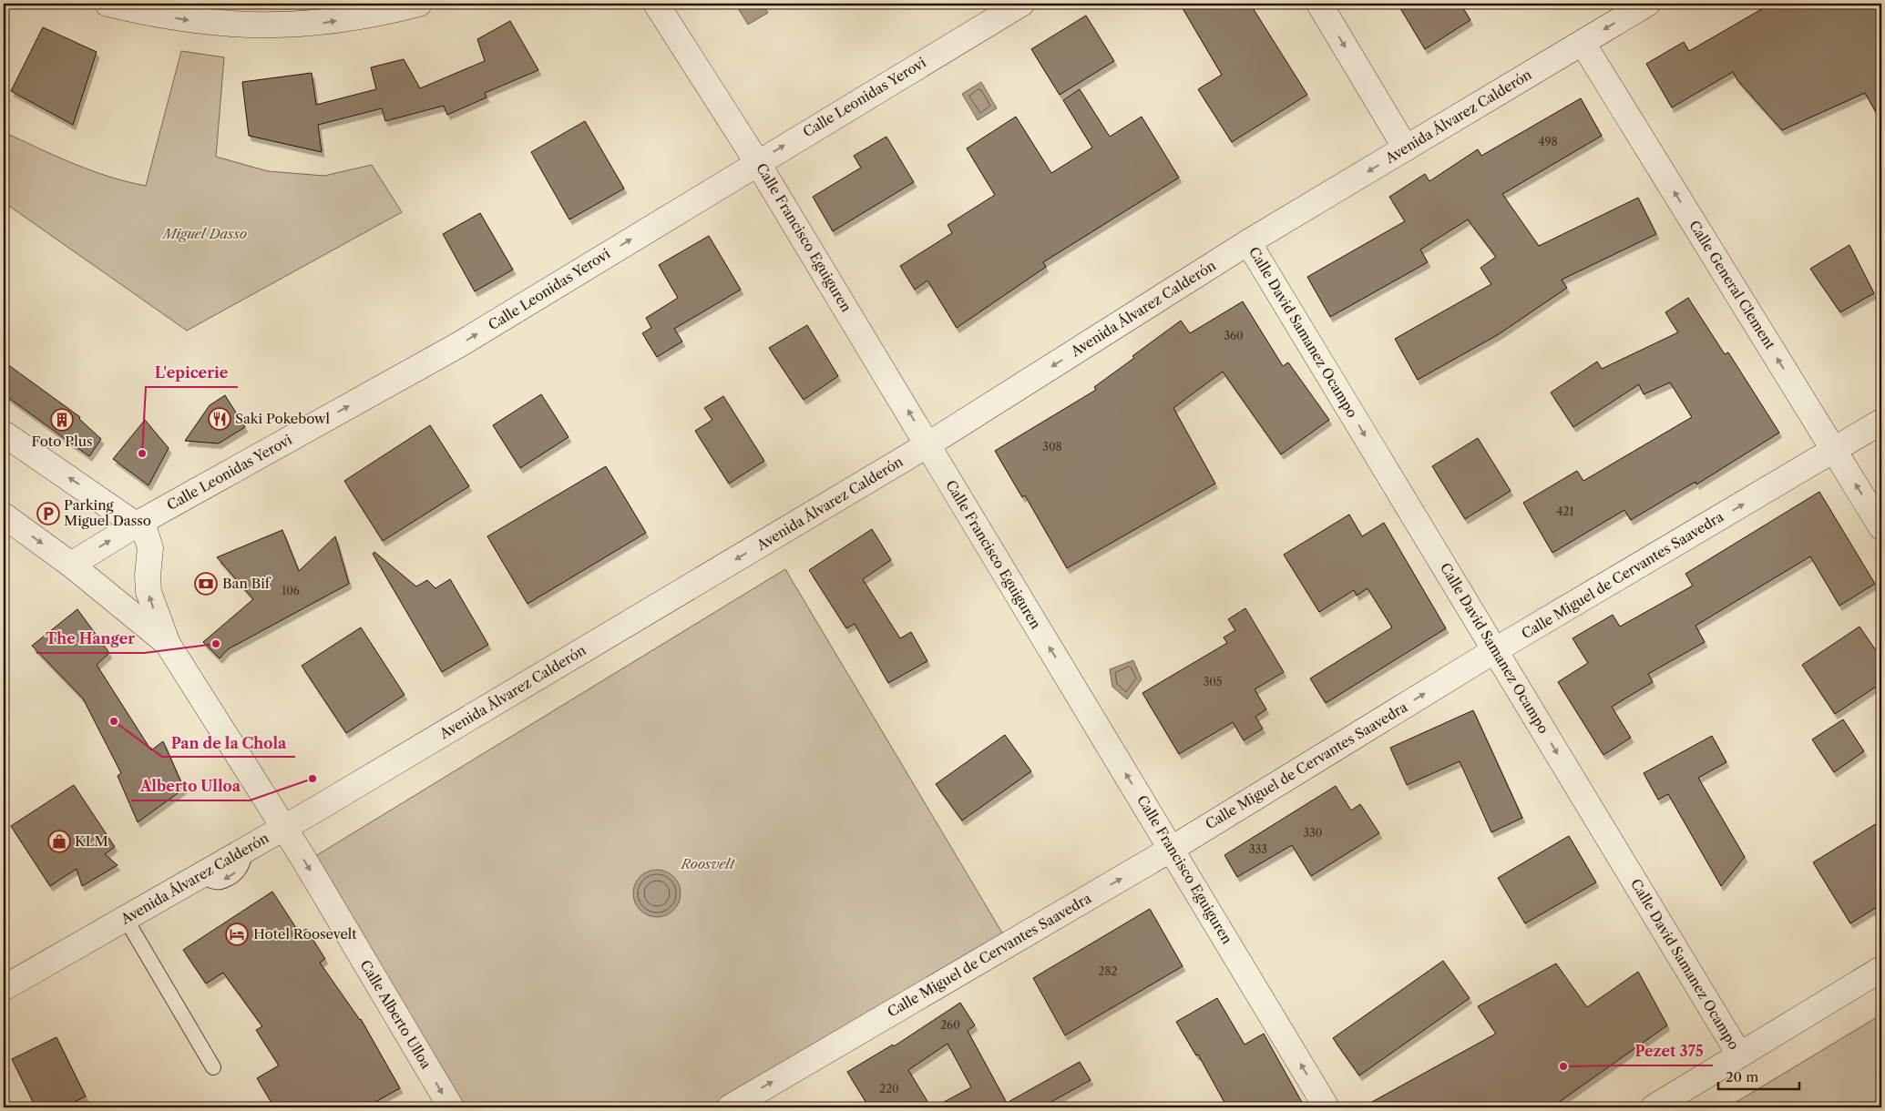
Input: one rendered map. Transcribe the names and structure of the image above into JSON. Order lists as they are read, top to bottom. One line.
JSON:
{"streets":{"street":["Calle Leonidas Yerovi","Avenida Álvarez Calderón","Calle Francisco Eguiguren","Calle General Clement","Calle David Samanez Ocampo","Calle Miguel de Cervantes Saavedra","Calle Alberto Ulloa"]},"crossings":[["Calle Leonidas Yerovi","Calle Francisco Eguiguren"],["Avenida Álvarez Calderón","Calle Francisco Eguiguren"],["Avenida Álvarez Calderón","Calle General Clement"],["Avenida Álvarez Calderón","Calle David Samanez Ocampo"],["Avenida Álvarez Calderón","Calle Alberto Ulloa"],["Calle Francisco Eguiguren","Calle Miguel de Cervantes Saavedra"],["Calle General Clement","Calle Miguel de Cervantes Saavedra"],["Calle David Samanez Ocampo","Calle Miguel de Cervantes Saavedra"]],"one_way":["Calle Leonidas Yerovi","Avenida Álvarez Calderón","Calle Francisco Eguiguren","Calle General Clement","Calle David Samanez Ocampo","Calle Miguel de Cervantes Saavedra","Calle Alberto Ulloa"],"parks":["Miguel Dasso","Roosvelt"],"places":{"restaurant":["Saki Pokebowl"],"building":["Foto Plus"],"other":["L'epicerie","The Hanger","Pan de la Chola","Alberto Ulloa","Pezet 375"],"parking":["Parking Miguel Dasso"],"bank":["Ban Bif"],"shop":["KLM"],"hotel":["Hotel Roosevelt"]},"house_numbers":["498","360","308","421","106","305","330","333","282","260","220"],"scale_bar":"20 m"}
